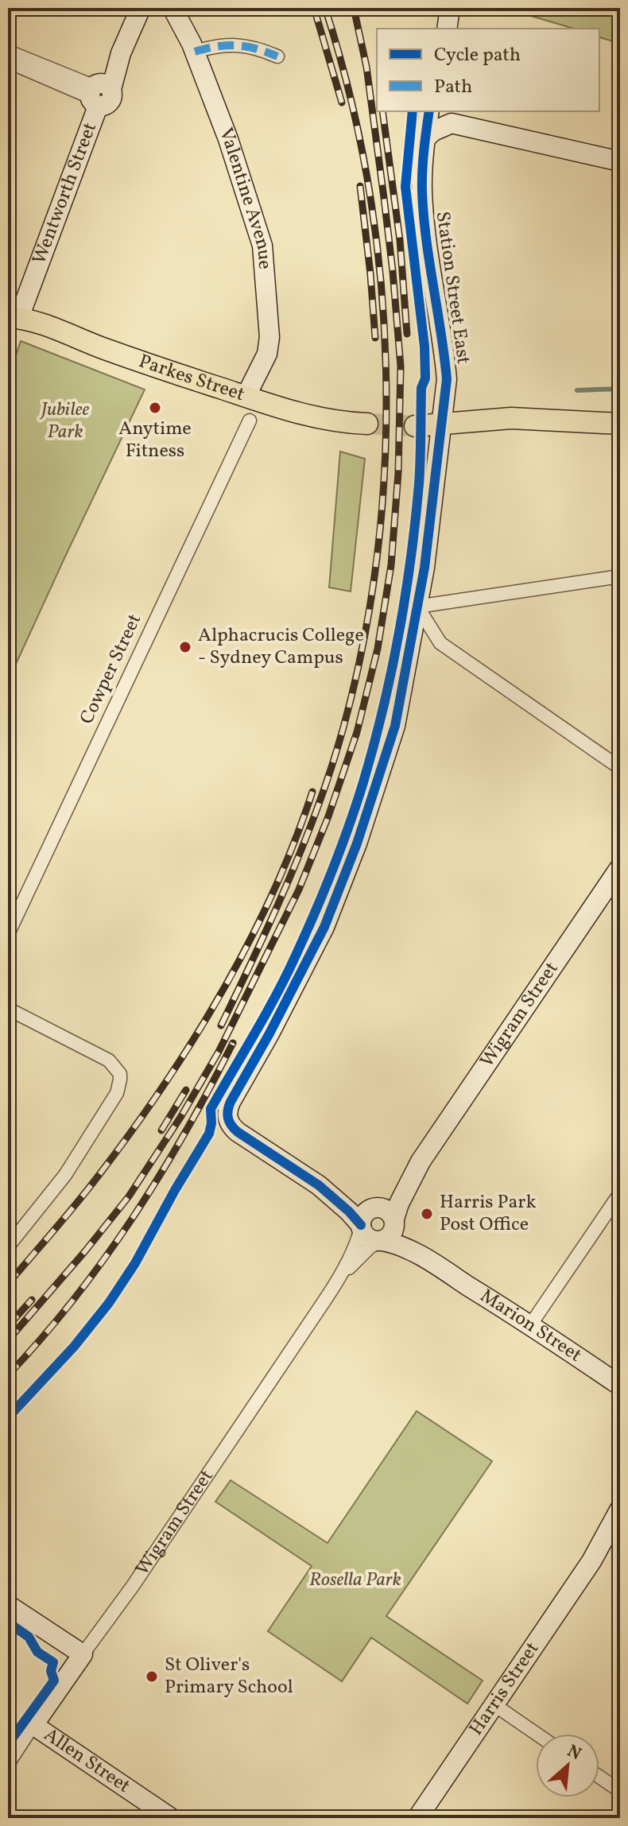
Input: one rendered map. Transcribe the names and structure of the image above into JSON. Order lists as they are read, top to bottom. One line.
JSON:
{"streets":{"main road":["Parkes Street"],"street":["Wentworth Street","Valentine Avenue","Station Street East","Cowper Street","Wigram Street","Marion Street","Harris Street","Allen Street"]},"crossings":[["Wentworth Street","Parkes Street"],["Valentine Avenue","Parkes Street"],["Station Street East","Wigram Street"],["Wigram Street","Marion Street"],["Wigram Street","Allen Street"]],"parks":["Jubilee Park","Rosella Park"],"places":["Anytime Fitness","Alphacrucis College - Sydney Campus","Harris Park Post Office","St Oliver's Primary School"],"legend":["Cycle path","Path"],"north":"top right"}
